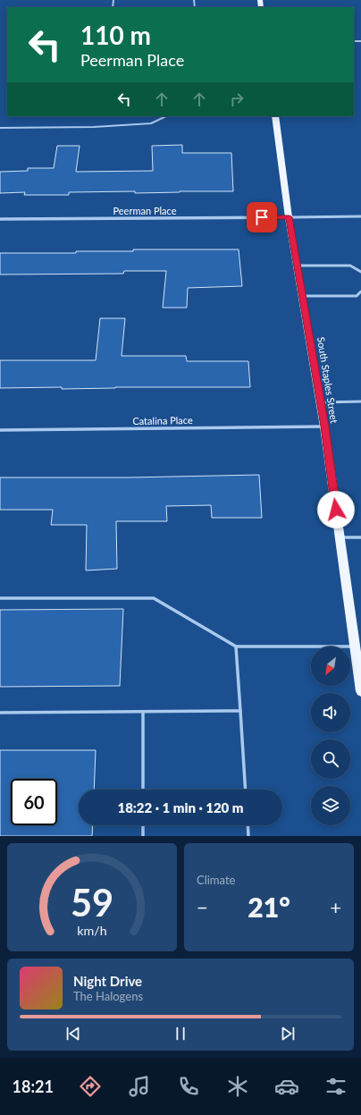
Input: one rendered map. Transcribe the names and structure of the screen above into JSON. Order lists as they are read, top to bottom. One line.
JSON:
{"streets":{"main road":["South Staples Street"],"street":["Peerman Place","Catalina Place"]},"crossings":[["Peerman Place","South Staples Street"],["South Staples Street","Catalina Place"]],"north":"bottom left","page":{"turn":["110 m","Peerman Place"],"limit":"60","trip":"18:22 · 1 min · 120 m","tile":"Climate","heat":["−","21°","+"],"song":["Night Drive","The Halogens"],"tabs":"18:21","gauge":["59","km/h"]}}
